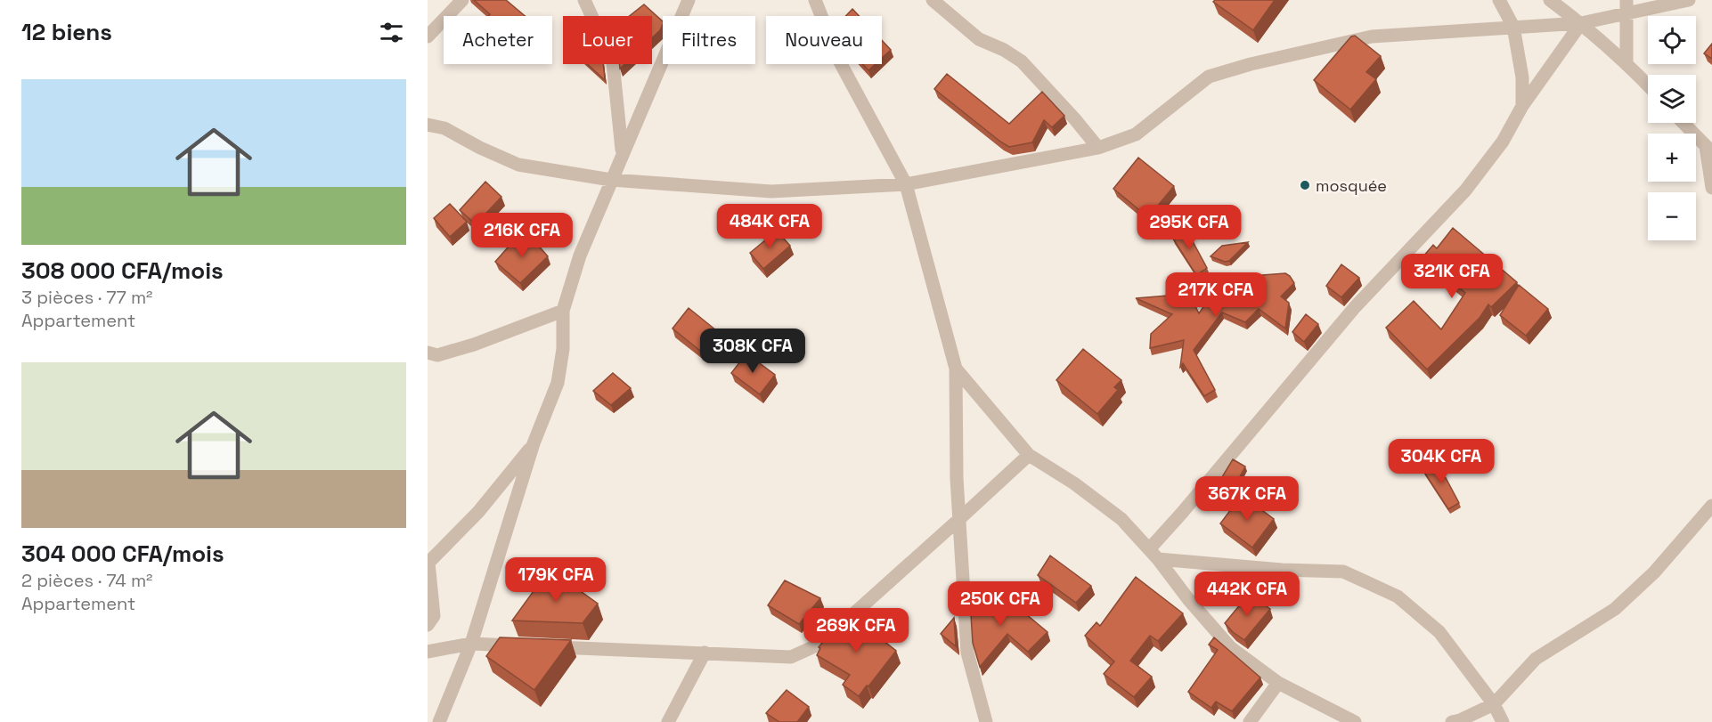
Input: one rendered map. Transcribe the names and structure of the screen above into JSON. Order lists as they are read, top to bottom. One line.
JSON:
{"places":["mosquée"],"page":{"heading":"12 biens","map_buttons":["+","−"],"chip":["Acheter","Louer","Filtres","Nouveau"],"list":[{"name":"308 000 CFA/mois","note":"3 pièces · 77 m² · Appartement"},{"name":"304 000 CFA/mois","note":"2 pièces · 74 m² · Appartement"}],"price":["484K CFA","295K CFA","216K CFA","321K CFA","217K CFA","308K CFA","304K CFA","367K CFA","179K CFA","442K CFA","250K CFA","269K CFA"]}}
